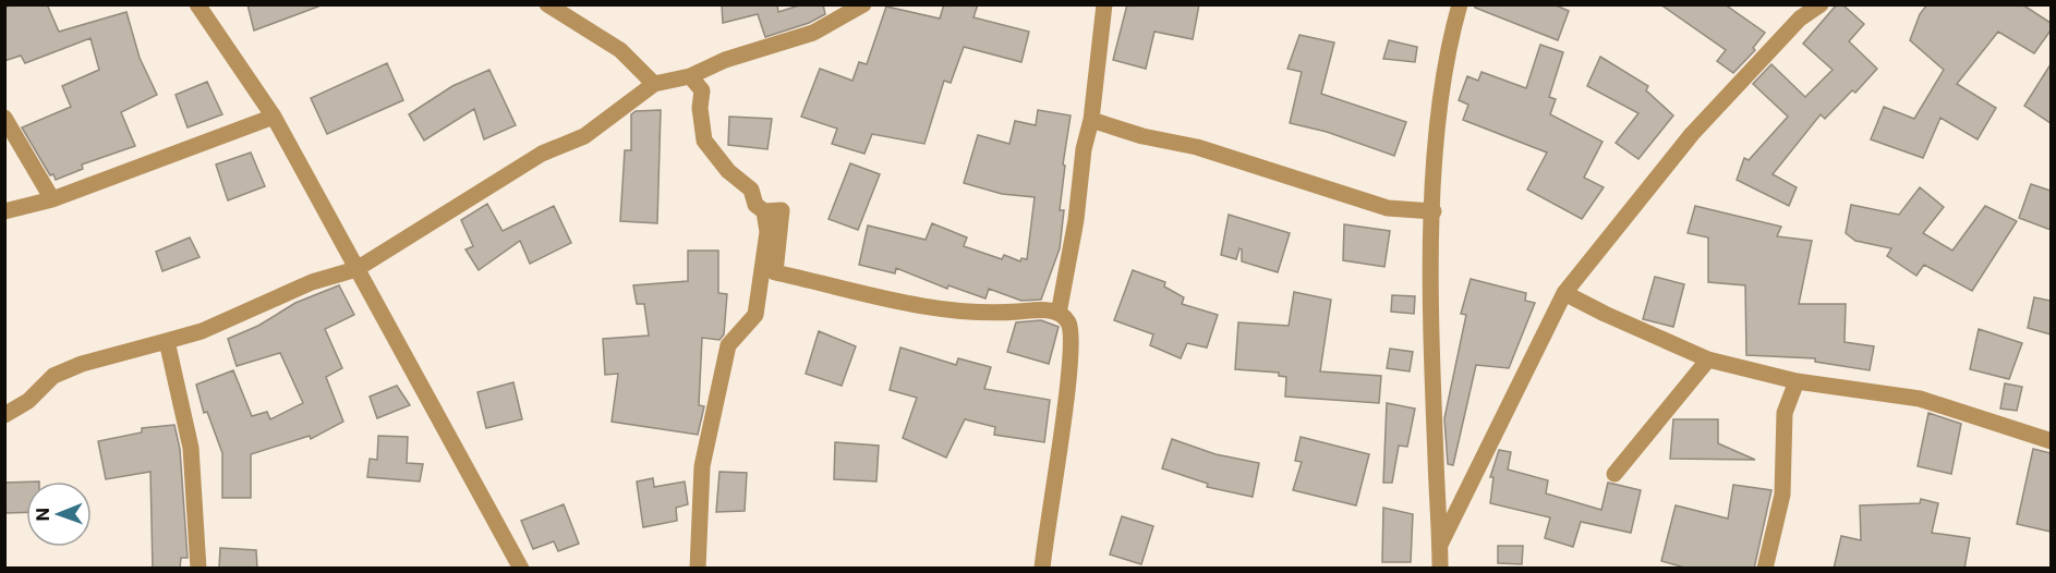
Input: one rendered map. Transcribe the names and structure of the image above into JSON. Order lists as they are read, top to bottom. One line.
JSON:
{"north":"left"}
